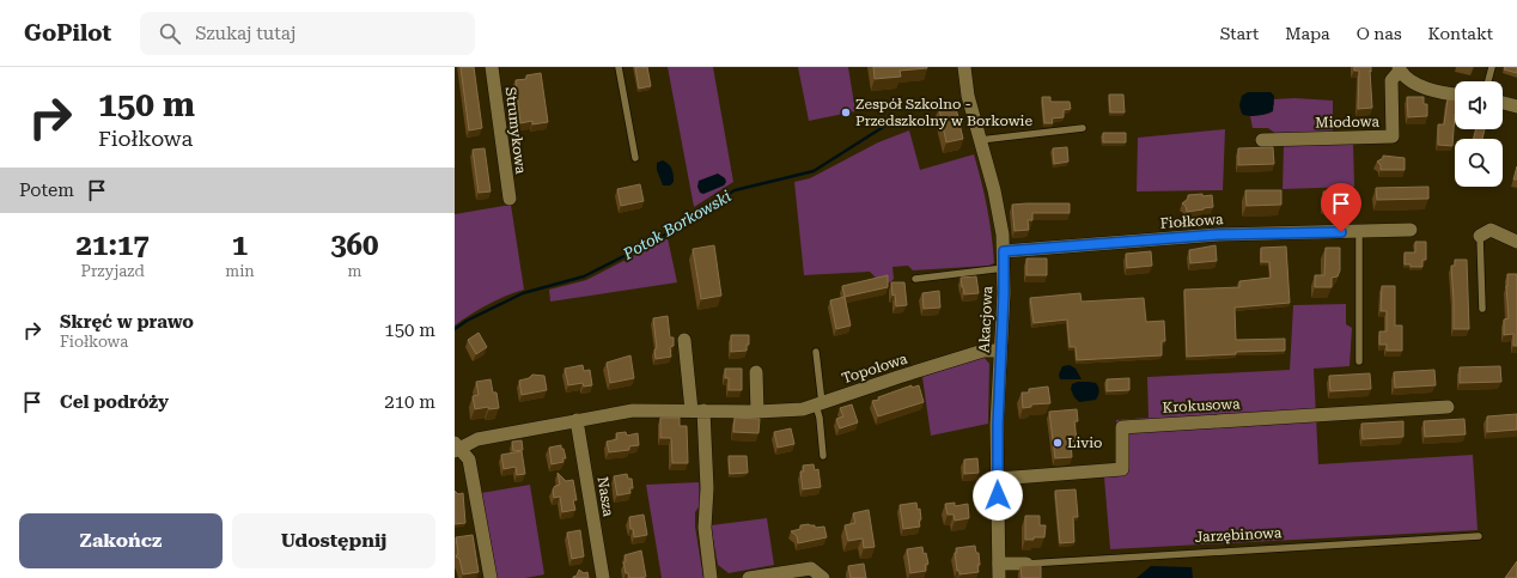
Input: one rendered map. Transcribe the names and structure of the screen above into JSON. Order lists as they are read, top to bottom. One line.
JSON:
{"streets":{"street":["Miodowa","Strumykowa","Fiołkowa","Akacjowa","Topolowa","Krokusowa","Nasza","Jarzębinowa"]},"crossings":[["Fiołkowa","Akacjowa"],["Akacjowa","Topolowa"],["Akacjowa","Krokusowa"],["Akacjowa","Jarzębinowa"],["Topolowa","Nasza"]],"water":["Potok Borkowski"],"places":["Zespół Szkolno - Przedszkolny w Borkowie","Livio"],"page":{"header":"GoPilot","search":"Szukaj tutaj","nav":["Start","Mapa","O nas","Kontakt"],"turn":["150 m","Fiołkowa"],"then":"Potem","eta":["21:17","Przyjazd","1","min","360","m"],"list":[{"name":"Skręć w prawo","note":"Fiołkowa","value":"150 m"},{"name":"Cel podróży","value":"210 m"}],"buttons":["Zakończ","Udostępnij"]}}
